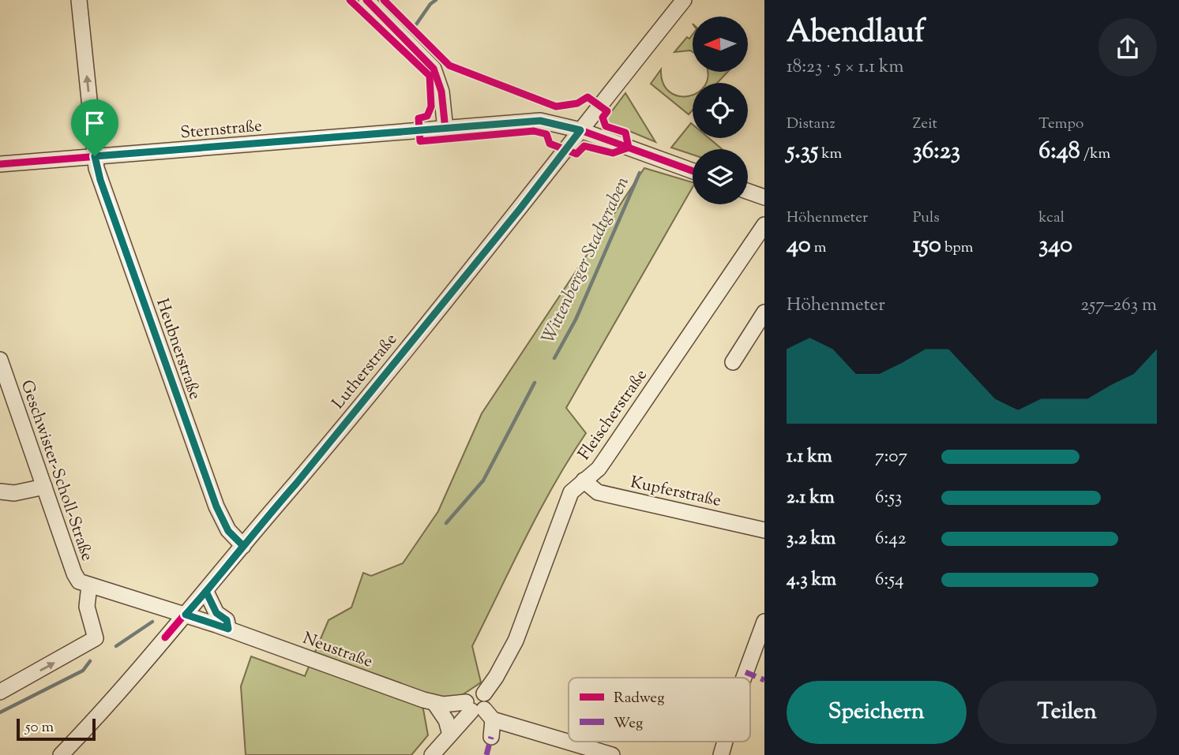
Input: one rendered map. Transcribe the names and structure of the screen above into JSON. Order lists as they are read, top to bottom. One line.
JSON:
{"streets":{"street":["Sternstraße","Heubnerstraße","Lutherstraße","Fleischerstraße","Geschwister-Scholl-Straße","Kupferstraße","Neustraße"]},"crossings":[["Sternstraße","Heubnerstraße"],["Sternstraße","Lutherstraße"],["Heubnerstraße","Lutherstraße"],["Lutherstraße","Geschwister-Scholl-Straße"],["Lutherstraße","Neustraße"],["Fleischerstraße","Kupferstraße"],["Fleischerstraße","Neustraße"],["Geschwister-Scholl-Straße","Neustraße"]],"water":["Wittenberger Stadtgraben"],"legend":["Radweg","Weg"],"scale_bar":"50 m","north":"left","page":{"heading":["Abendlauf","18:23 · 5 × 1.1 km"],"stats":[["Distanz","5.35 km"],["Zeit","36:23"],["Tempo","6:48 /km"],["Höhenmeter","40 m"],["Puls","150 bpm"],["kcal","340"]],"chart":["Höhenmeter","257–263 m"],"list":[{"name":"1.1 km","note":"7:07"},{"name":"2.1 km","note":"6:53"},{"name":"3.2 km","note":"6:42"},{"name":"4.3 km","note":"6:54"}],"buttons":["Speichern","Teilen"],"scale":"50 m"}}
